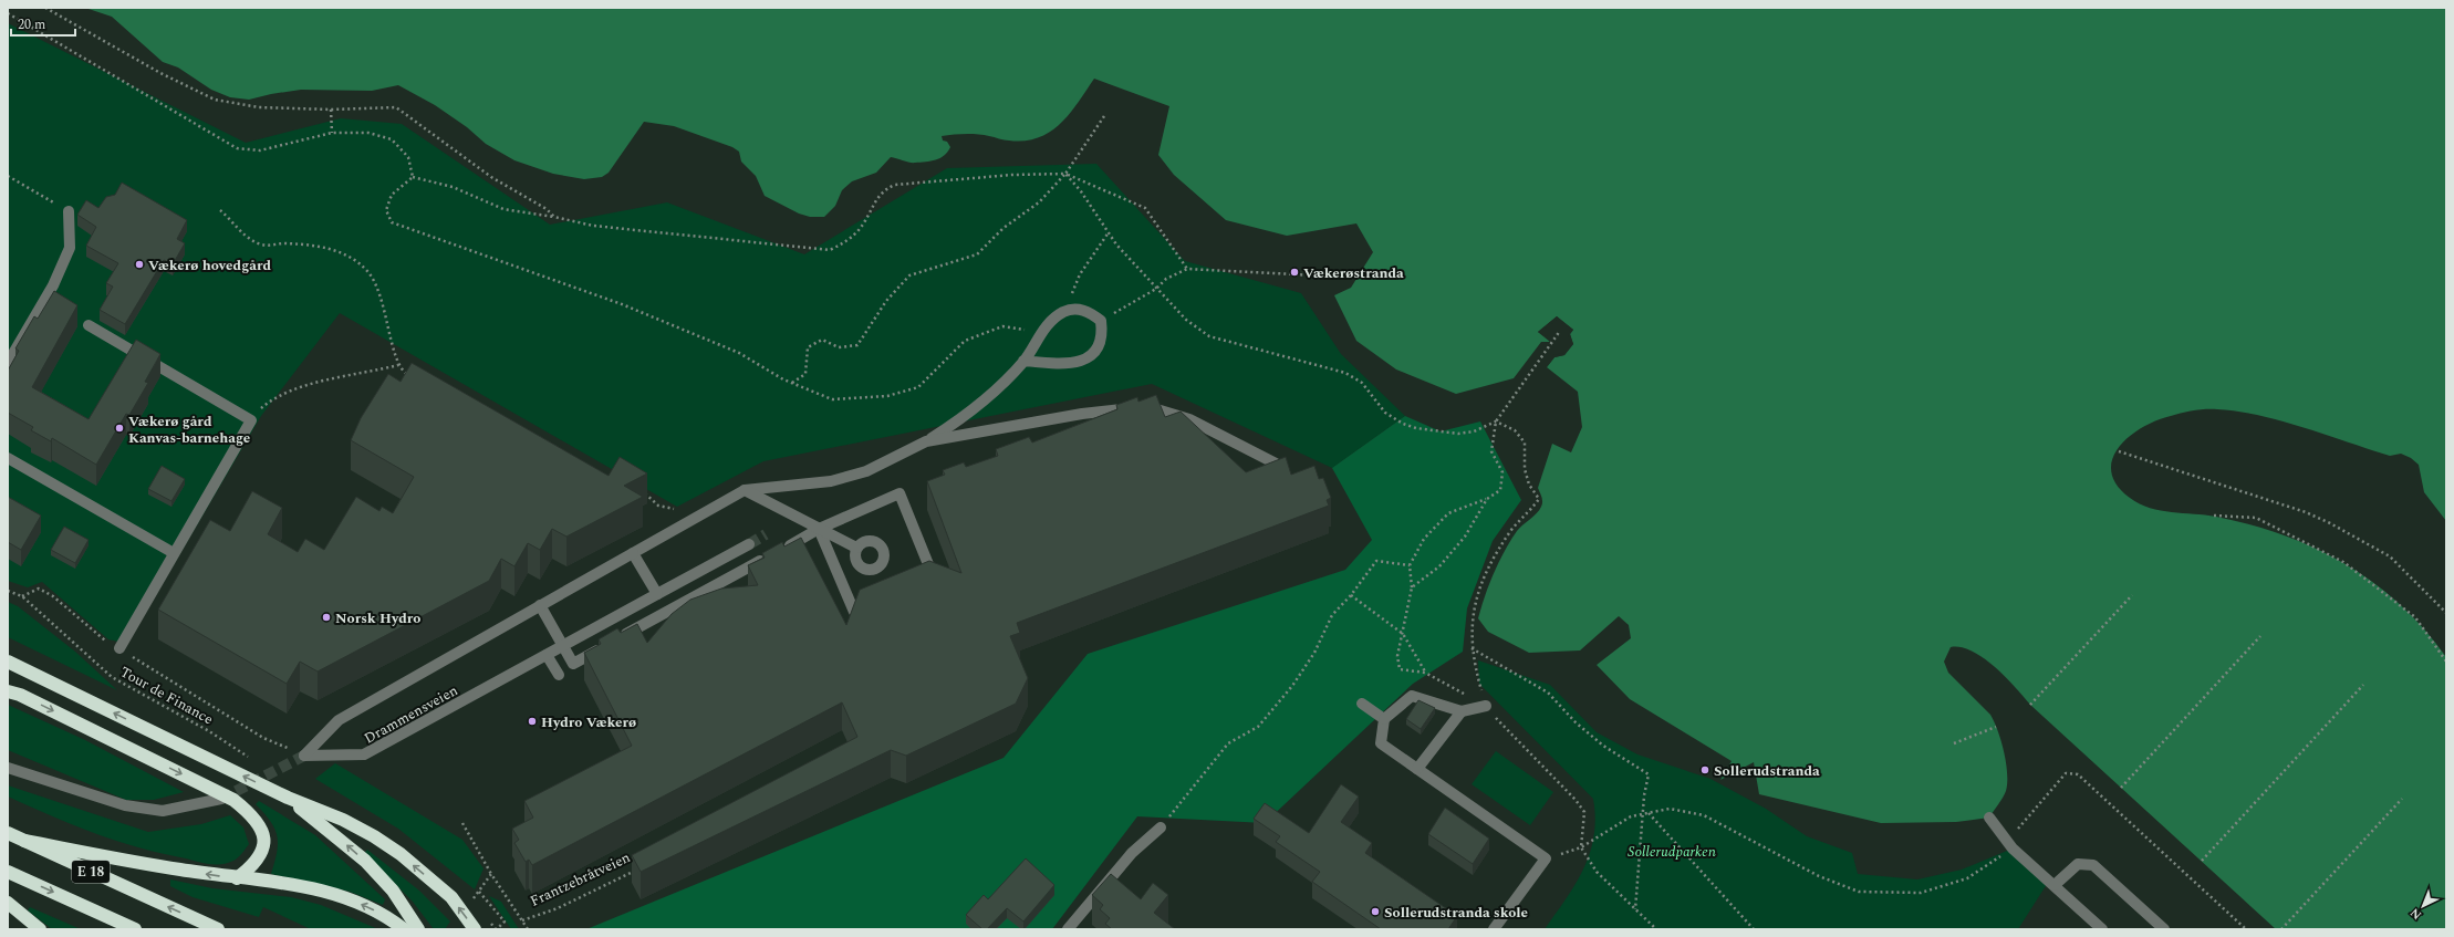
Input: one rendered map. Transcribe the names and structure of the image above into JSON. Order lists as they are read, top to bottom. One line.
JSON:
{"streets":{"highway":["E 18"],"street":["Drammensveien"],"path":["Tour de Finance","Frantzebråtveien"]},"parks":["Sollerudparken"],"places":["Vækerø hovedgård","Vækerøstranda","Vækerø gård Kanvas-barnehage","Norsk Hydro","Hydro Vækerø","Sollerudstranda","Sollerudstranda skole"],"scale_bar":"20 m","north":"bottom left"}
